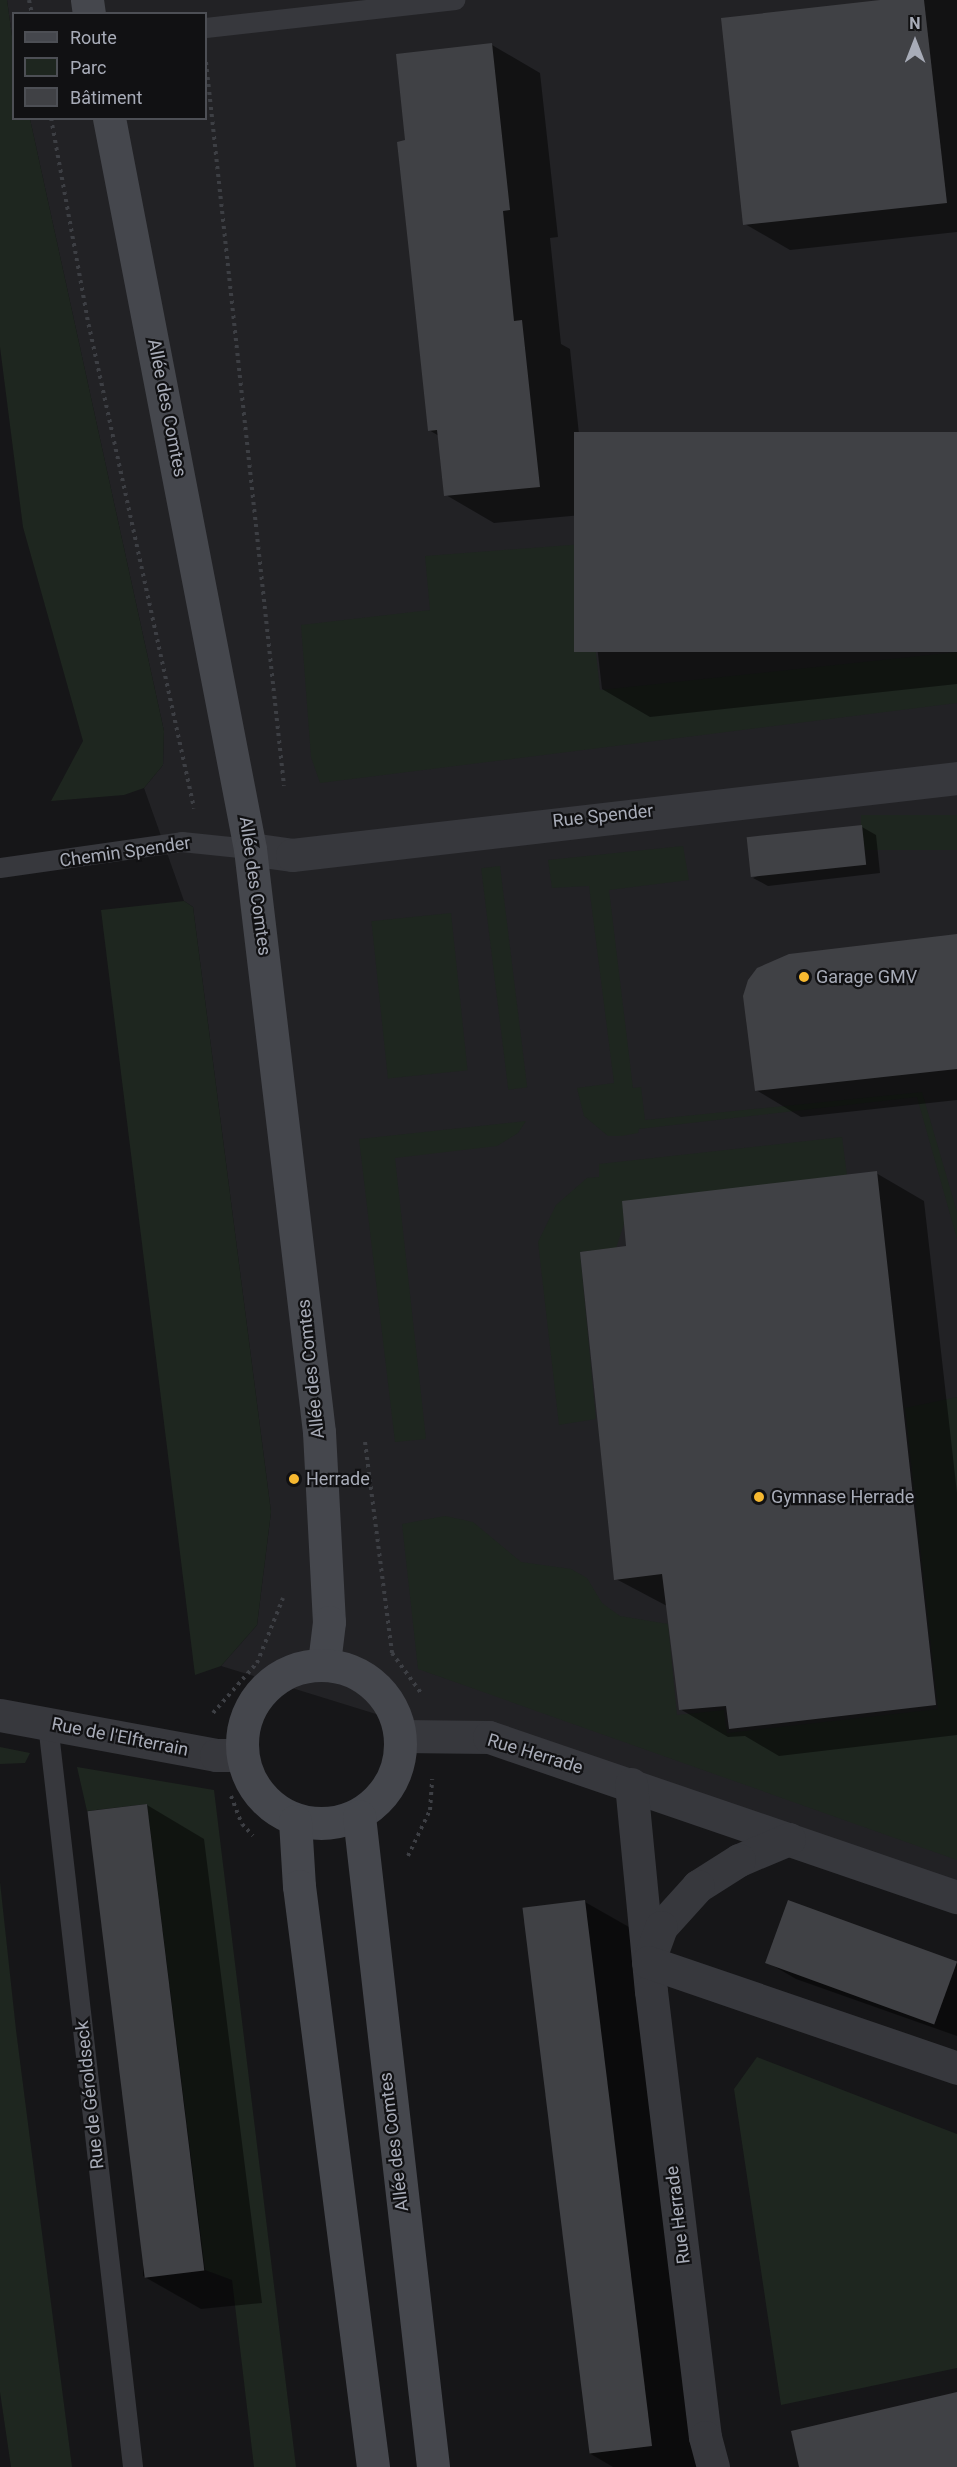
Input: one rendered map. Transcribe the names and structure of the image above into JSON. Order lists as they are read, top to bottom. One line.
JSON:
{"streets":{"street":["Allée des Comtes","Rue Spender","Rue de l'Elfterrain","Rue Herrade"],"lane":["Chemin Spender","Rue de Géroldseck"]},"crossings":[["Allée des Comtes","Rue Spender"],["Allée des Comtes","Chemin Spender"],["Allée des Comtes","Rue de l'Elfterrain"],["Allée des Comtes","Rue Herrade"],["Rue Spender","Chemin Spender"],["Rue de l'Elfterrain","Rue Herrade"],["Rue de l'Elfterrain","Rue de Géroldseck"]],"places":["Garage GMV","Herrade","Gymnase Herrade"],"legend":["Route","Parc","Bâtiment"],"north":"top"}
